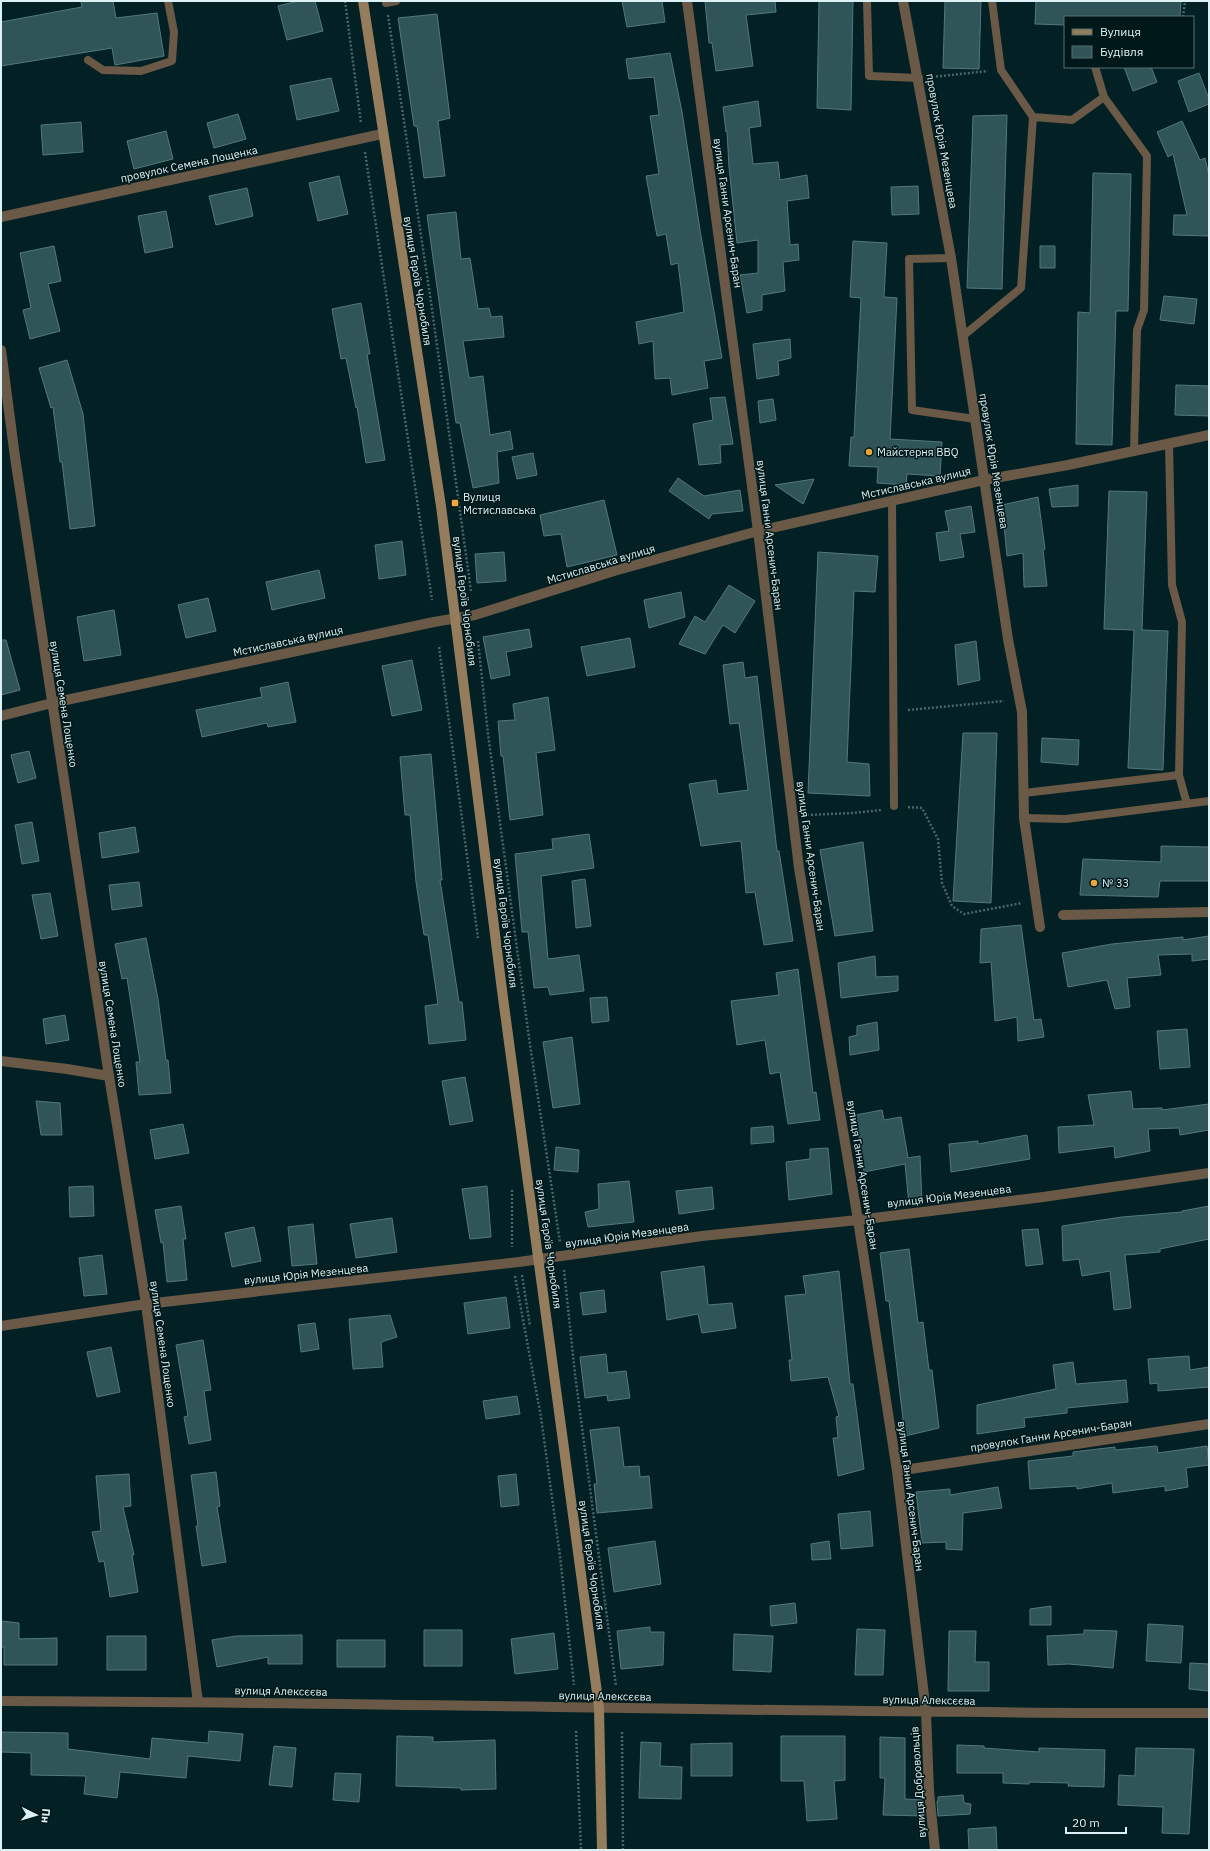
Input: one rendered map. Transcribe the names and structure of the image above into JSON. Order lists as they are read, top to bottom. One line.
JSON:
{"streets":{"main road":["вулиця Героїв Чорнобиля"],"street":["провулок Юрія Мезенцева","провулок Семена Лощенка","вулиця Ганни Арсенич-Баран","Мстиславська вулиця","вулиця Семена Лощенко","вулиця Юрія Мезенцева","провулок Ганни Арсенич-Баран","вулиця Алексєєва","вулиця Добровольців"]},"crossings":[["провулок Юрія Мезенцева","Мстиславська вулиця"],["провулок Семена Лощенка","вулиця Героїв Чорнобиля"],["вулиця Ганни Арсенич-Баран","Мстиславська вулиця"],["вулиця Ганни Арсенич-Баран","вулиця Юрія Мезенцева"],["вулиця Ганни Арсенич-Баран","провулок Ганни Арсенич-Баран"],["вулиця Ганни Арсенич-Баран","вулиця Алексєєва"],["вулиця Ганни Арсенич-Баран","вулиця Добровольців"],["вулиця Героїв Чорнобиля","Мстиславська вулиця"],["вулиця Героїв Чорнобиля","вулиця Юрія Мезенцева"],["вулиця Героїв Чорнобиля","вулиця Алексєєва"],["Мстиславська вулиця","вулиця Семена Лощенко"],["вулиця Семена Лощенко","вулиця Юрія Мезенцева"],["вулиця Семена Лощенко","вулиця Алексєєва"],["вулиця Алексєєва","вулиця Добровольців"]],"places":{"other":["Майстерня BBQ","№ 33"],"transit":["Вулиця Мстиславська"]},"legend":["Вулиця","Будівля"],"scale_bar":"20 m","north":"right"}
